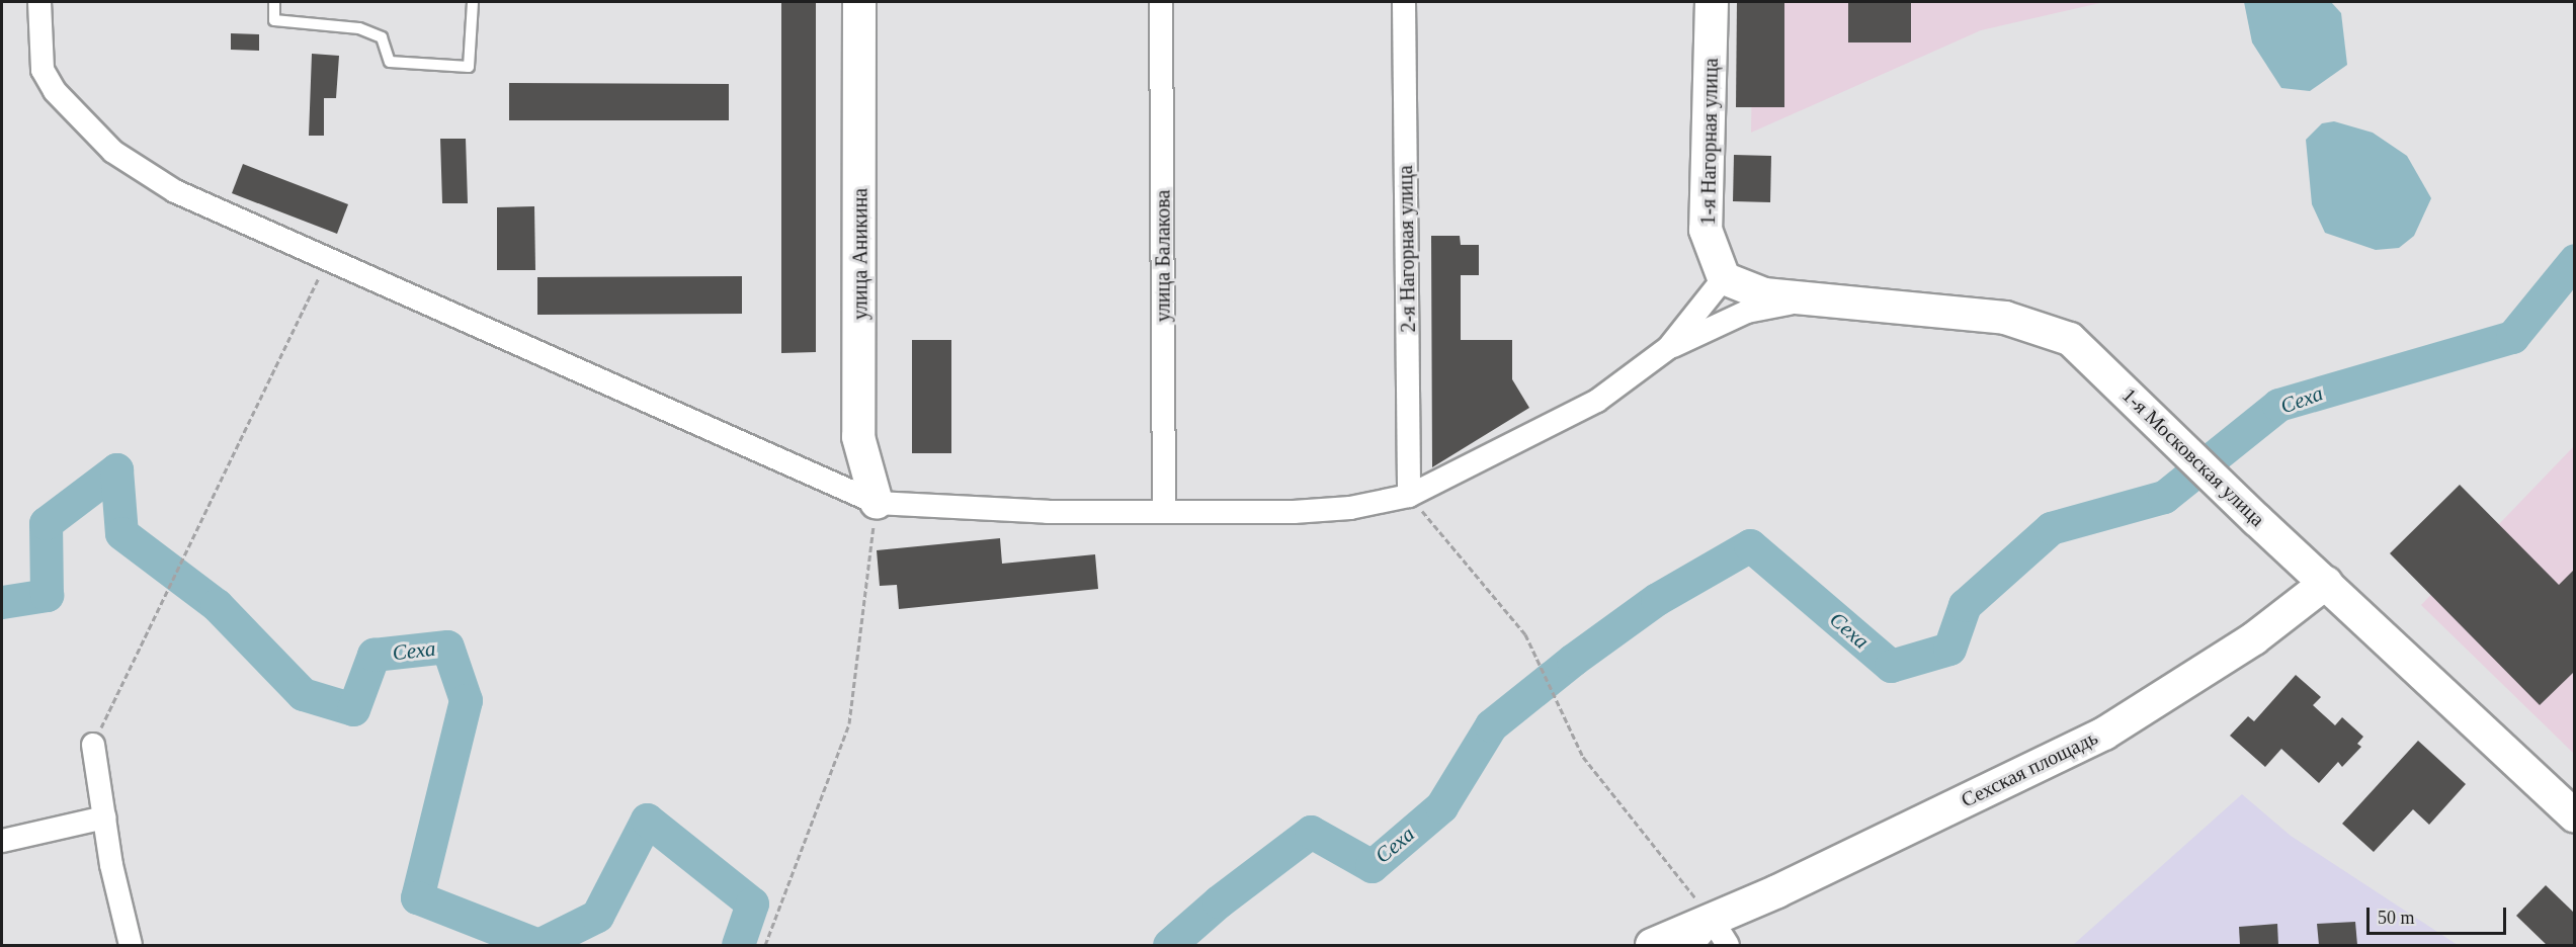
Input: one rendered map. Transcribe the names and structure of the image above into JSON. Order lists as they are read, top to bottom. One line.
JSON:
{"streets":{"street":["1-я Нагорная улица","2-я Нагорная улица","улица Аникина","улица Балакова","1-я Московская улица","Сехская площадь"]},"crossings":[["1-я Нагорная улица","1-я Московская улица"],["1-я Московская улица","Сехская площадь"]],"water":["Сеха"],"scale_bar":"50 m"}
